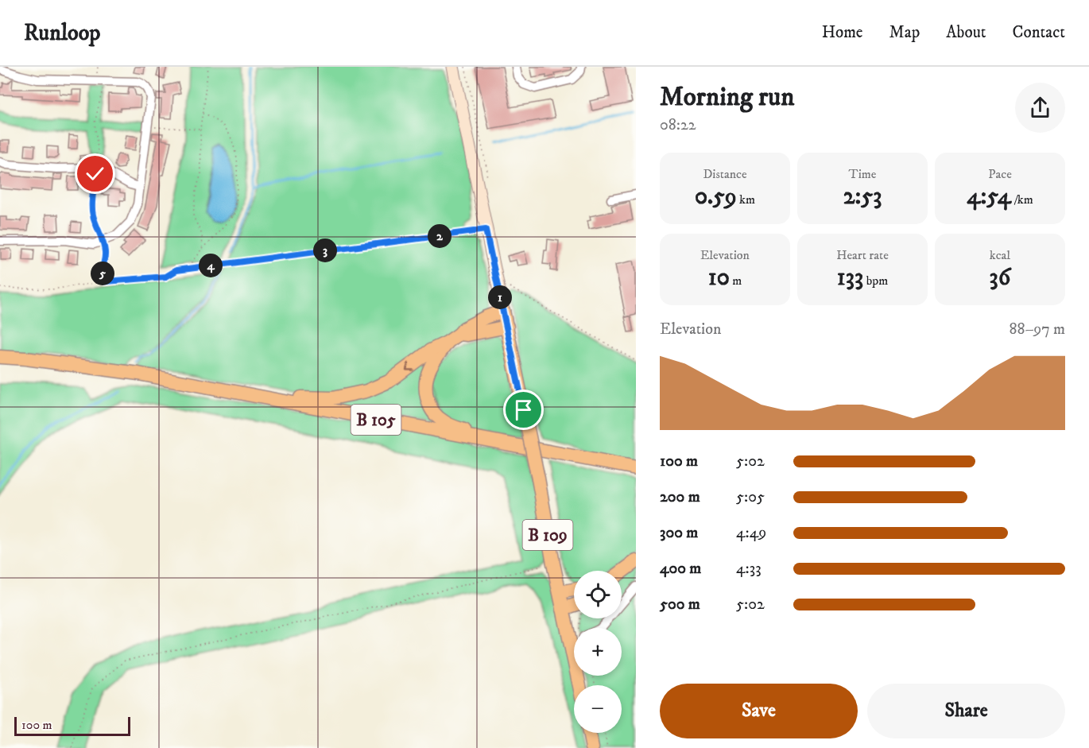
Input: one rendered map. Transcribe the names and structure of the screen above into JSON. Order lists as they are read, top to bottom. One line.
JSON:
{"streets":{"main road":["B 105","B 109"]},"scale_bar":"100 m","page":{"header":"Runloop","nav":["Home","Map","About","Contact"],"heading":["Morning run","08:22"],"stats":[["Distance","0.59 km"],["Time","2:53"],["Pace","4:54 /km"],["Elevation","10 m"],["Heart rate","133 bpm"],["kcal","36"]],"pins":["2","3","4","5","1"],"chart":["Elevation","88–97 m"],"list":[{"name":"100 m","note":"5:02"},{"name":"200 m","note":"5:05"},{"name":"300 m","note":"4:49"},{"name":"400 m","note":"4:33"},{"name":"500 m","note":"5:02"}],"map_buttons":["+","−"],"buttons":["Save","Share"],"scale":"100 m"}}
